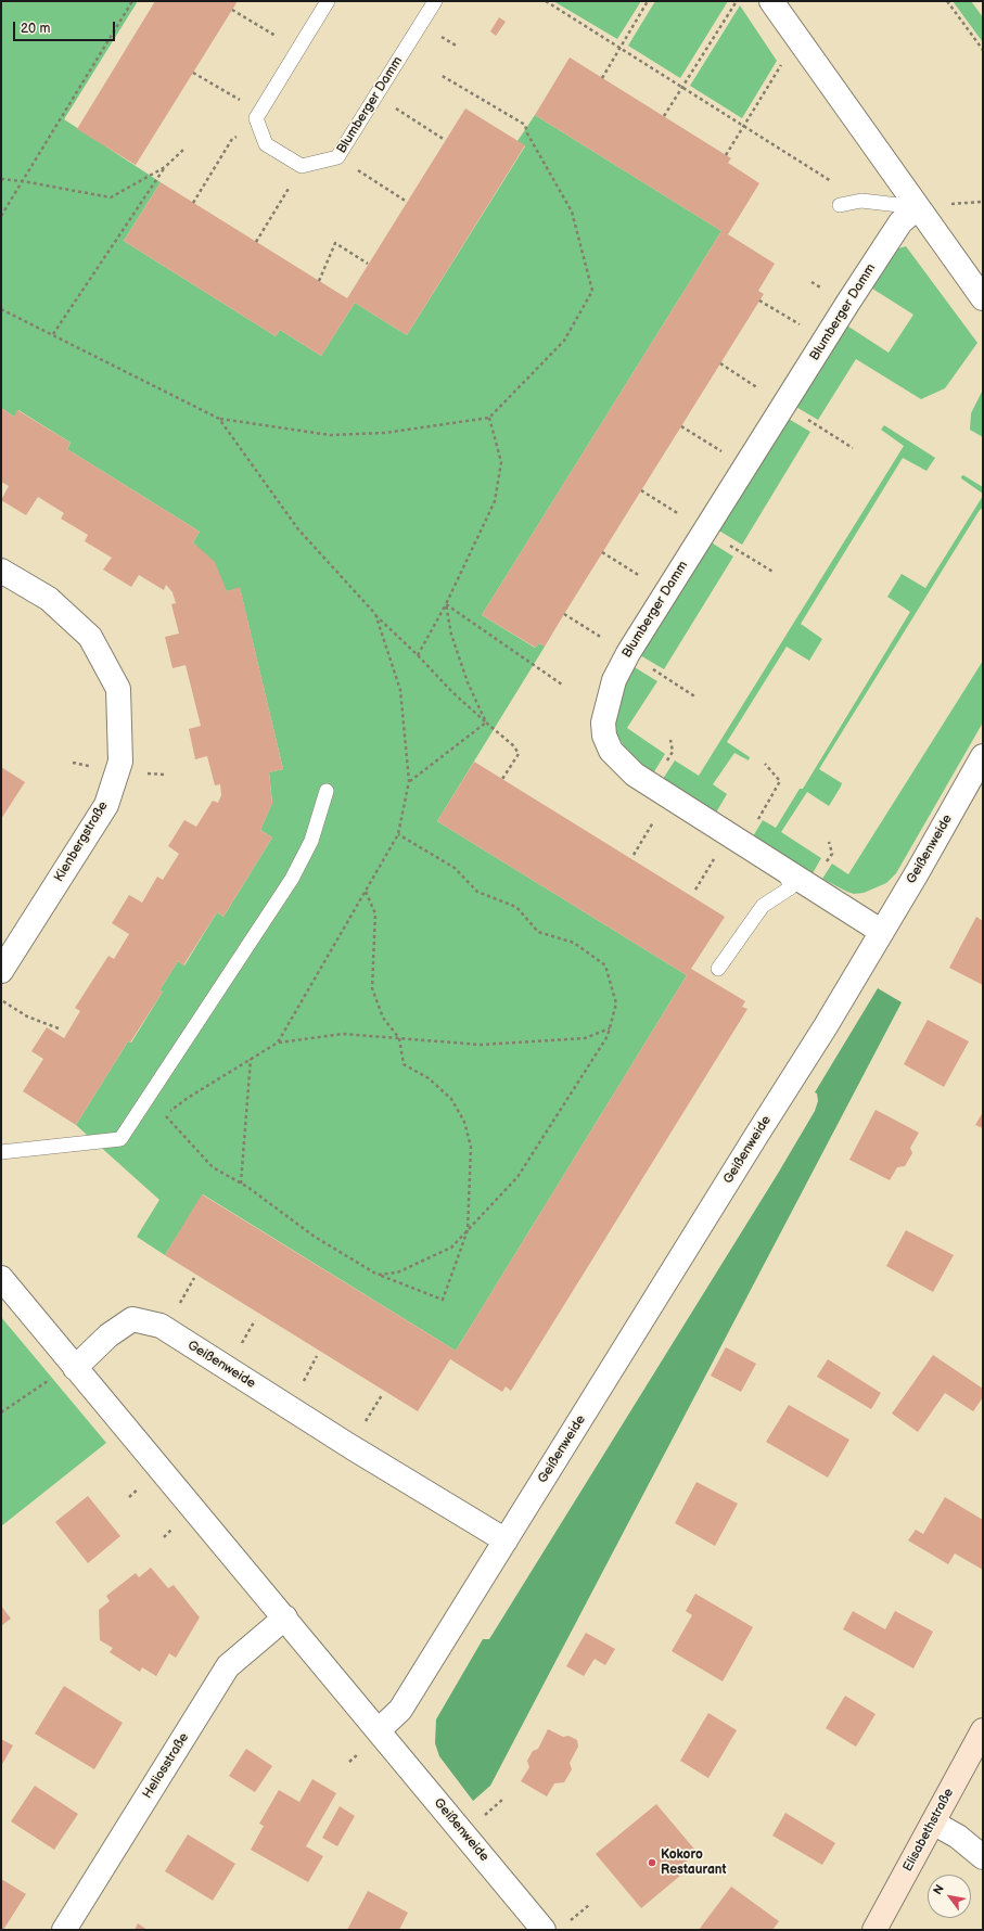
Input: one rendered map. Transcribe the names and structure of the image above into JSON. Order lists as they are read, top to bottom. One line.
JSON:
{"streets":{"street":["Blumberger Damm","Kienbergstraße","Geißenweide","Heliosstraße","Elisabethstraße"]},"crossings":[["Blumberger Damm","Geißenweide"],["Geißenweide","Heliosstraße"]],"places":["Kokoro Restaurant"],"scale_bar":"20 m","north":"top left"}
